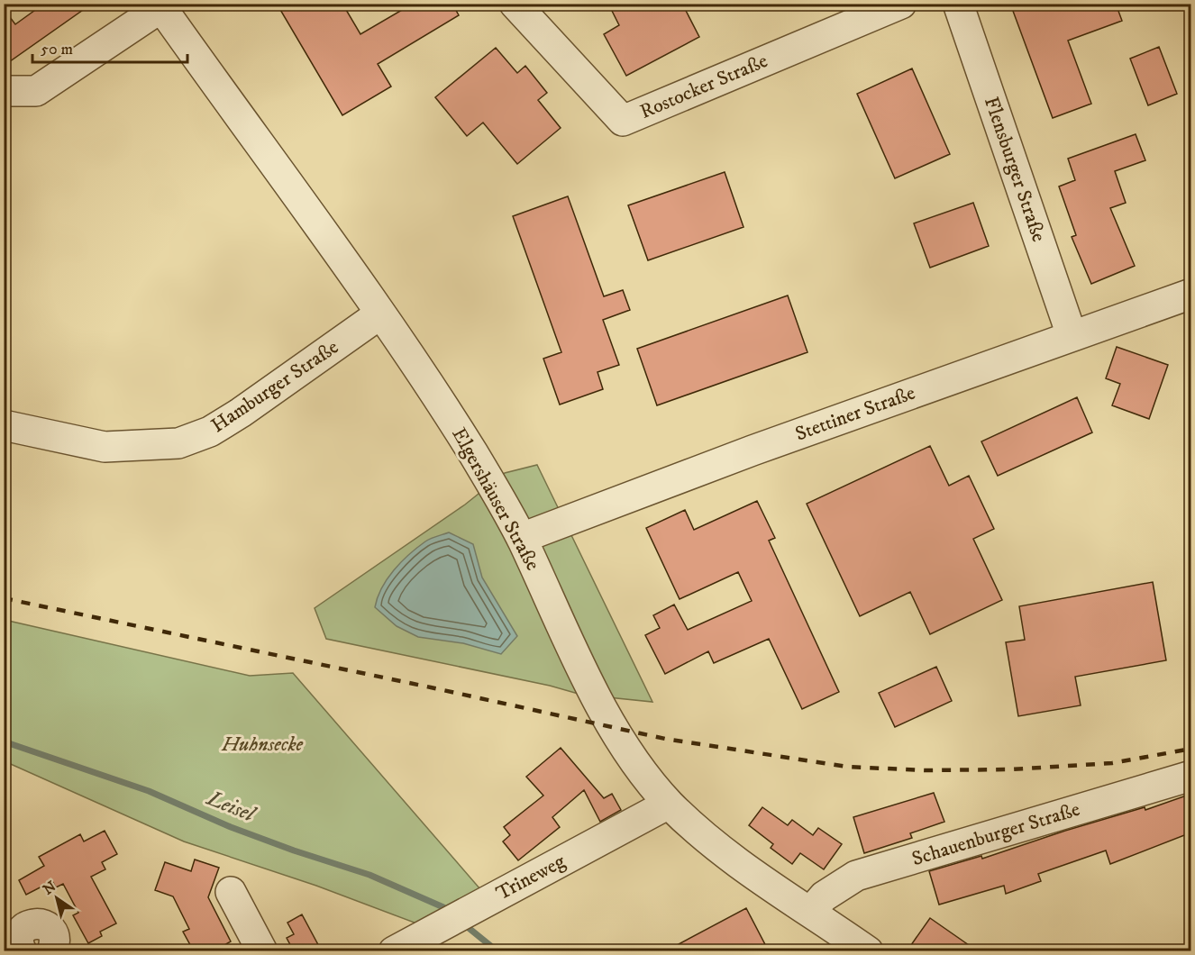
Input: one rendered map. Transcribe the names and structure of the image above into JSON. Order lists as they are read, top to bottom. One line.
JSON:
{"streets":{"street":["Rostocker Straße","Flensburger Straße","Hamburger Straße","Stettiner Straße","Elgershäuser Straße","Schauenburger Straße","Trineweg"]},"crossings":[["Flensburger Straße","Stettiner Straße"],["Hamburger Straße","Elgershäuser Straße"],["Stettiner Straße","Elgershäuser Straße"],["Elgershäuser Straße","Schauenburger Straße"],["Elgershäuser Straße","Trineweg"]],"water":["Leisel"],"parks":["Huhnsecke"],"scale_bar":"50 m","north":"top left"}
